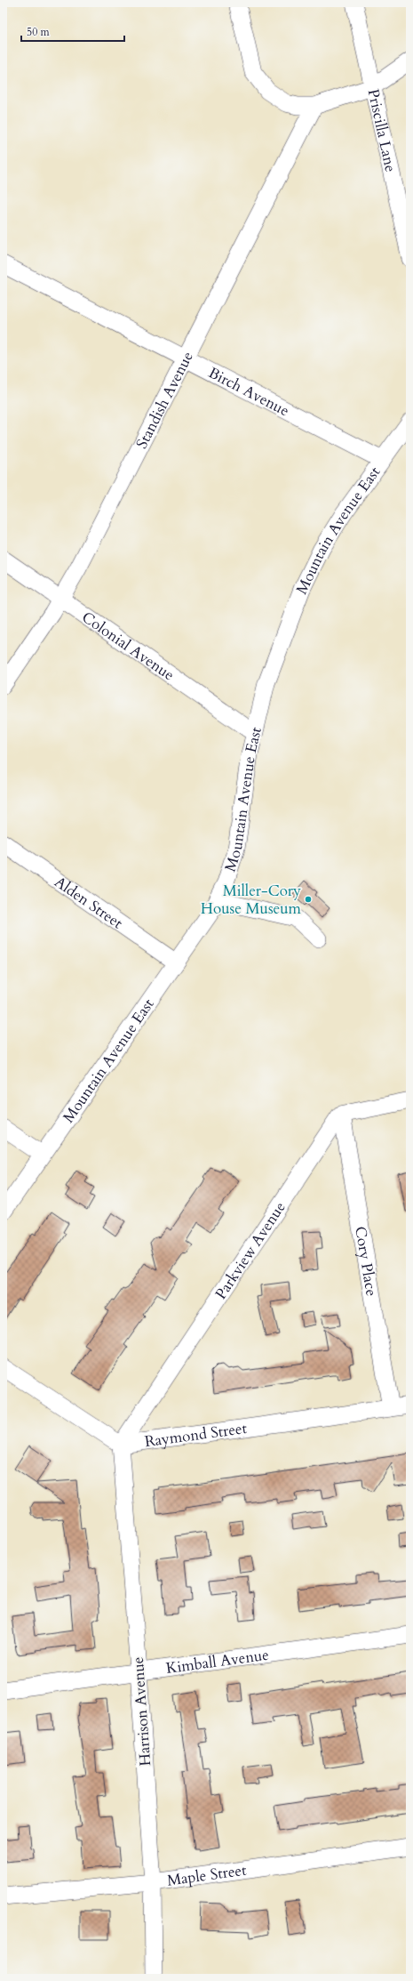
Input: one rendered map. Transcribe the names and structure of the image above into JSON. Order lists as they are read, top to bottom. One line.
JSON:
{"streets":{"street":["Priscilla Lane","Birch Avenue","Standish Avenue","Mountain Avenue East","Colonial Avenue","Alden Street","Parkview Avenue","Cory Place","Raymond Street","Kimball Avenue","Harrison Avenue","Maple Street"]},"crossings":[["Birch Avenue","Standish Avenue"],["Birch Avenue","Mountain Avenue East"],["Standish Avenue","Colonial Avenue"],["Mountain Avenue East","Colonial Avenue"],["Mountain Avenue East","Alden Street"],["Parkview Avenue","Cory Place"],["Parkview Avenue","Raymond Street"],["Parkview Avenue","Harrison Avenue"],["Cory Place","Raymond Street"],["Raymond Street","Harrison Avenue"],["Kimball Avenue","Harrison Avenue"],["Harrison Avenue","Maple Street"]],"places":["Miller-Cory House Museum"],"scale_bar":"50 m"}
